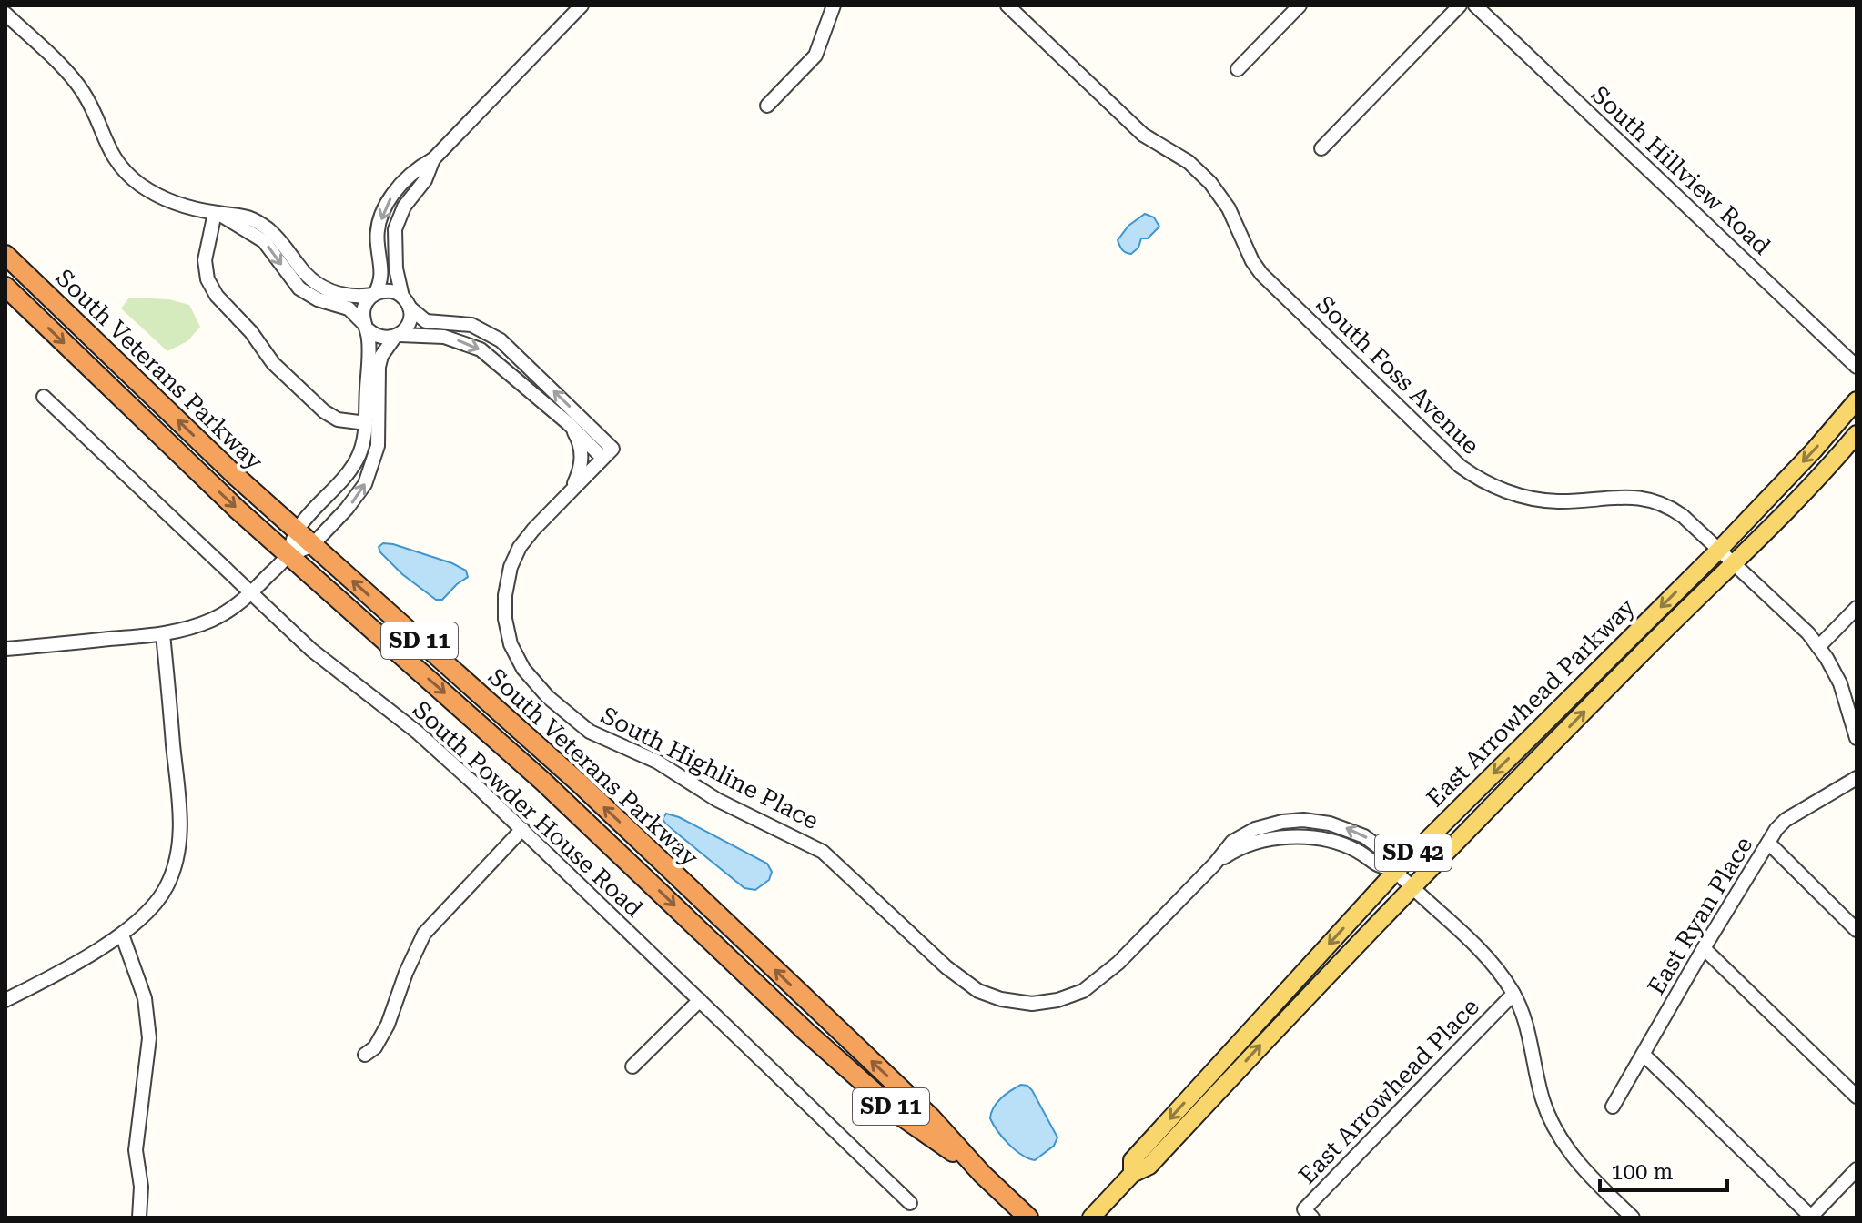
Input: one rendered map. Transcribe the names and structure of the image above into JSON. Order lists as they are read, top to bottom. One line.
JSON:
{"streets":{"highway":["South Veterans Parkway","SD 11"],"main road":["East Arrowhead Parkway","SD 42"],"street":["South Hillview Road","South Foss Avenue","South Highline Place","South Powder House Road","East Ryan Place","East Arrowhead Place"]},"crossings":[["South Foss Avenue","East Arrowhead Parkway"],["East Arrowhead Parkway","South Highline Place"]],"scale_bar":"100 m"}
